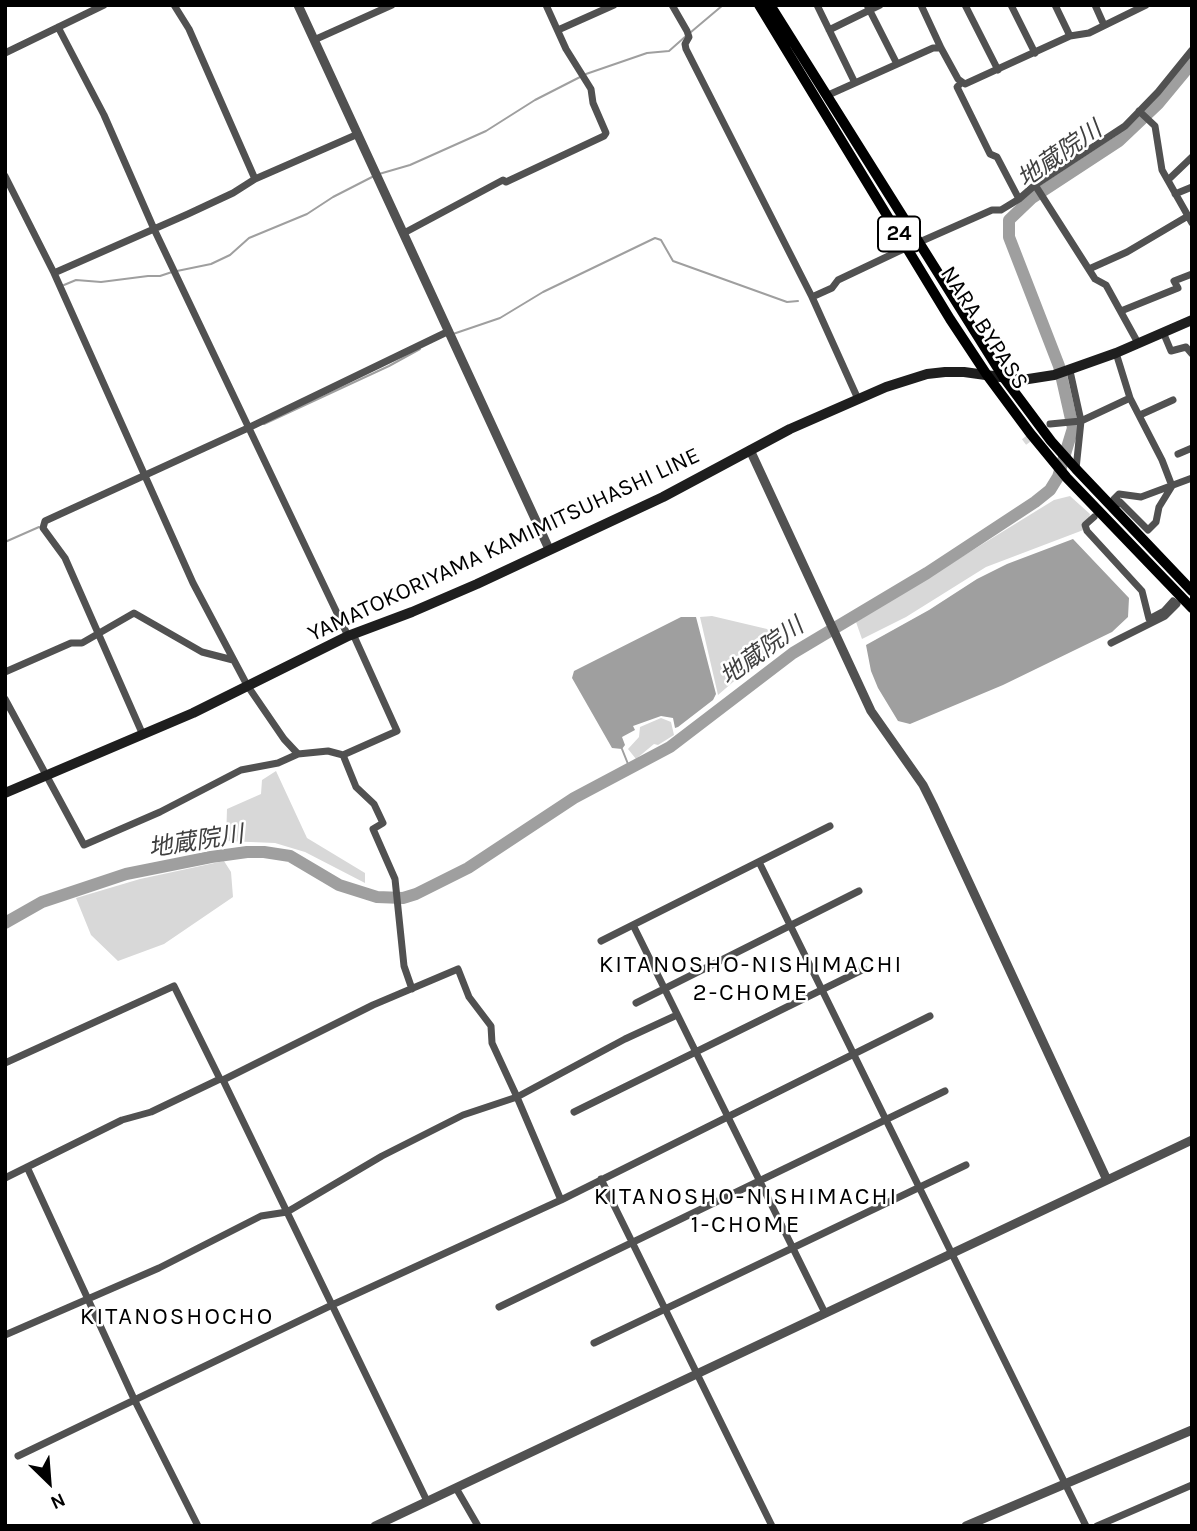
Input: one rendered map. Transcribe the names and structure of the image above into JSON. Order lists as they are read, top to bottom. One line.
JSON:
{"streets":{"highway":["24","NARA BYPASS"],"main road":["YAMATOKORIYAMA KAMIMITSUHASHI LINE"]},"crossings":[["NARA BYPASS","YAMATOKORIYAMA KAMIMITSUHASHI LINE"]],"districts":["KITANOSHO-NISHIMACHI 2-CHOME","KITANOSHO-NISHIMACHI 1-CHOME","KITANOSHOCHO"],"water":["地蔵院川"],"north":"bottom right"}
